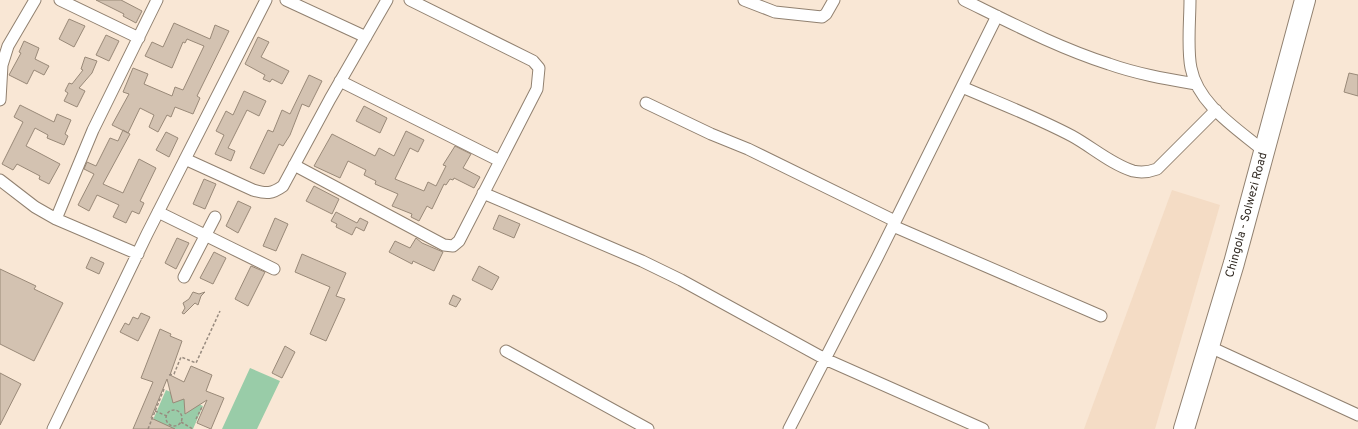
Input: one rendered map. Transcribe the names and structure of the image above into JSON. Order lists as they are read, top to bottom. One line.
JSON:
{"streets":{"highway":["Chingola - Solwezi Road"]}}
